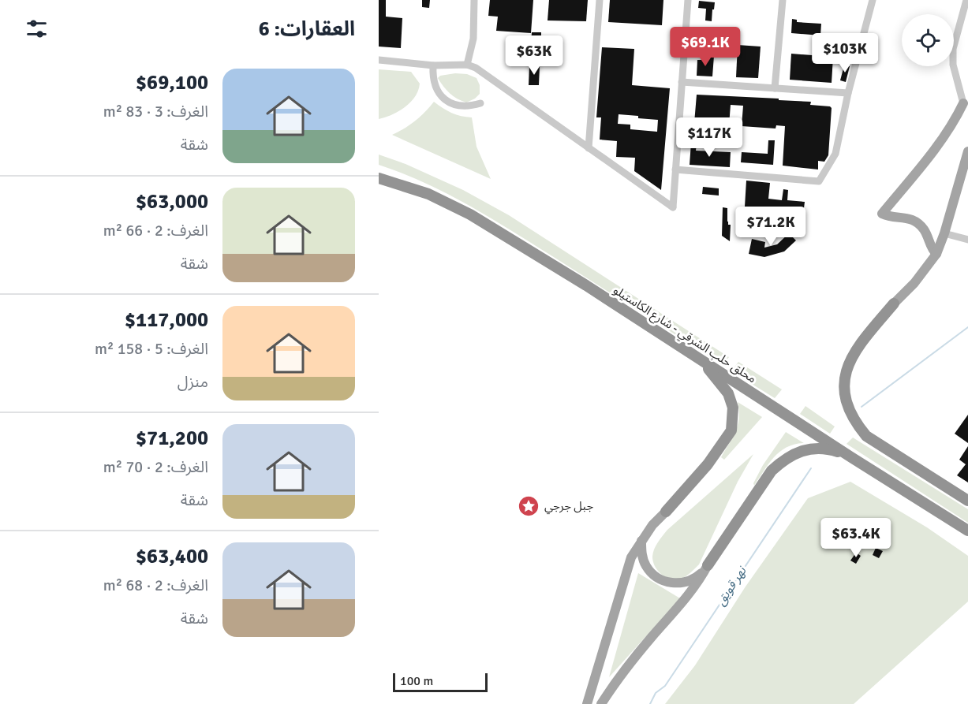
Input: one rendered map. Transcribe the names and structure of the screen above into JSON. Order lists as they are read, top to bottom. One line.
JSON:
{"streets":{"highway":["محلق حلب الشرقي - شارع الكاستيلو"]},"water":["نهر قويق"],"places":{"place":["جبل جرجي"]},"scale_bar":"100 m","page":{"heading":"العقارات: 6","price":["$69.1K","$103K","$63K","$117K","$71.2K","$63.4K"],"list":[{"name":"$69,100","note":"الغرف: 3 · 83 m² · شقة"},{"name":"$63,000","note":"الغرف: 2 · 66 m² · شقة"},{"name":"$117,000","note":"الغرف: 5 · 158 m² · منزل"},{"name":"$71,200","note":"الغرف: 2 · 70 m² · شقة"},{"name":"$63,400","note":"الغرف: 2 · 68 m² · شقة"}],"scale":"100 m"}}
